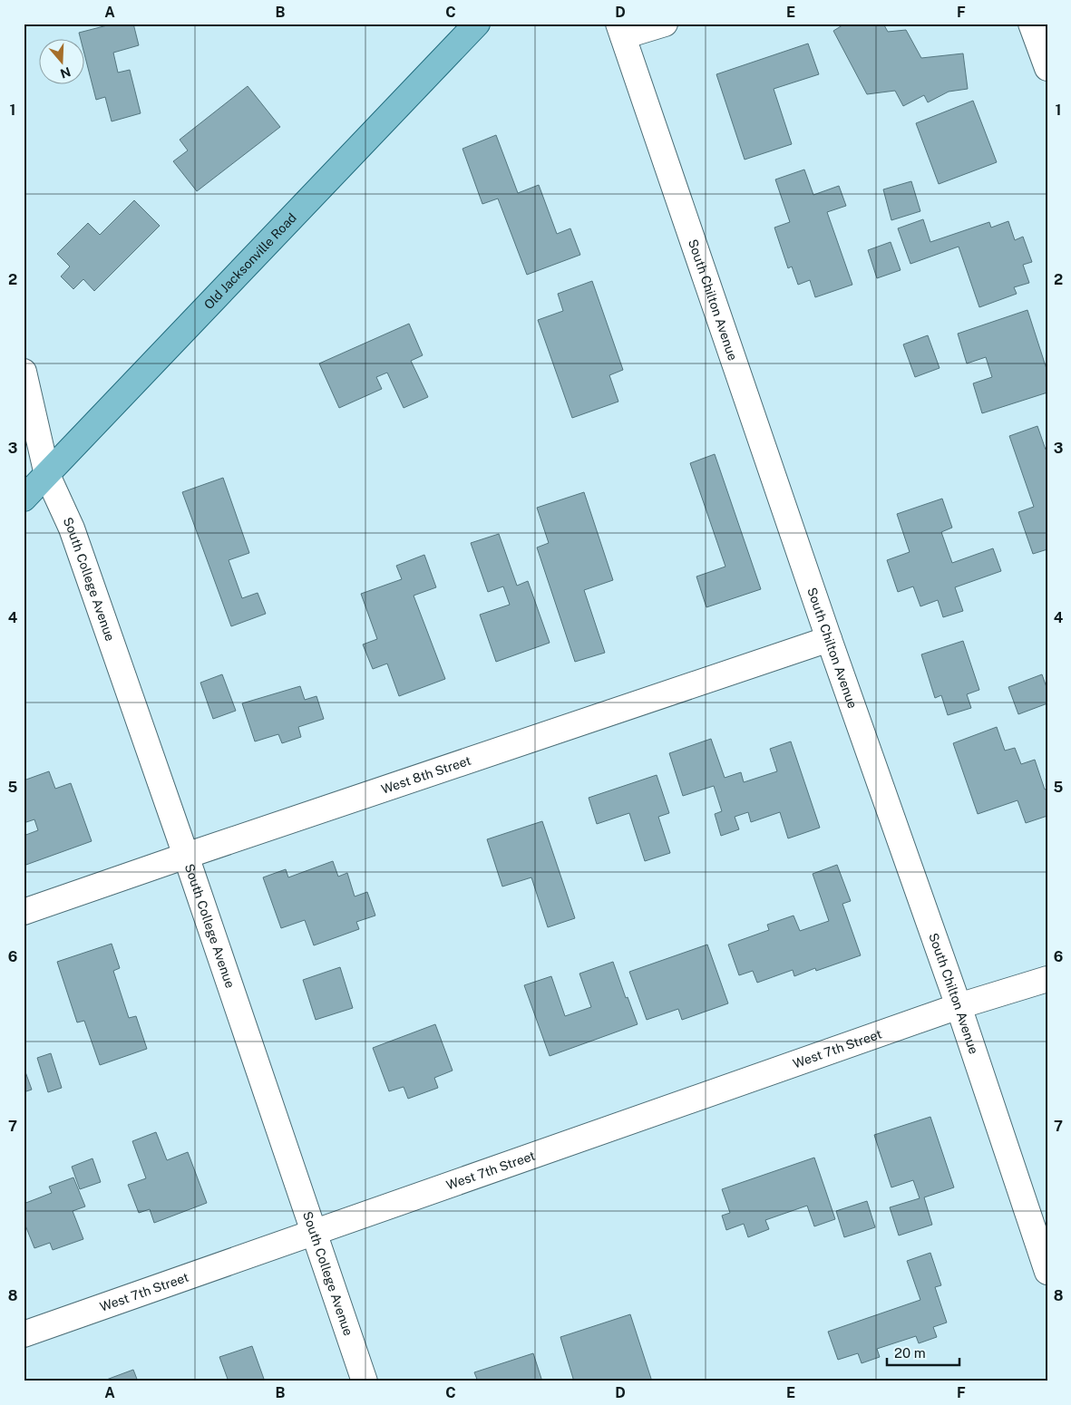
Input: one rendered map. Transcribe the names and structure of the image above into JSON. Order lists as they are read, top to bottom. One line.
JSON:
{"streets":{"main road":["Old Jacksonville Road"],"street":["South Chilton Avenue","South College Avenue","West 8th Street","West 7th Street"]},"crossings":[["Old Jacksonville Road","South College Avenue"],["South Chilton Avenue","West 8th Street"],["South Chilton Avenue","West 7th Street"],["South College Avenue","West 8th Street"],["South College Avenue","West 7th Street"]],"scale_bar":"20 m","north":"bottom","grid":{"columns":["A","B","C","D","E","F"],"rows":["1","2","3","4","5","6","7","8"]}}
